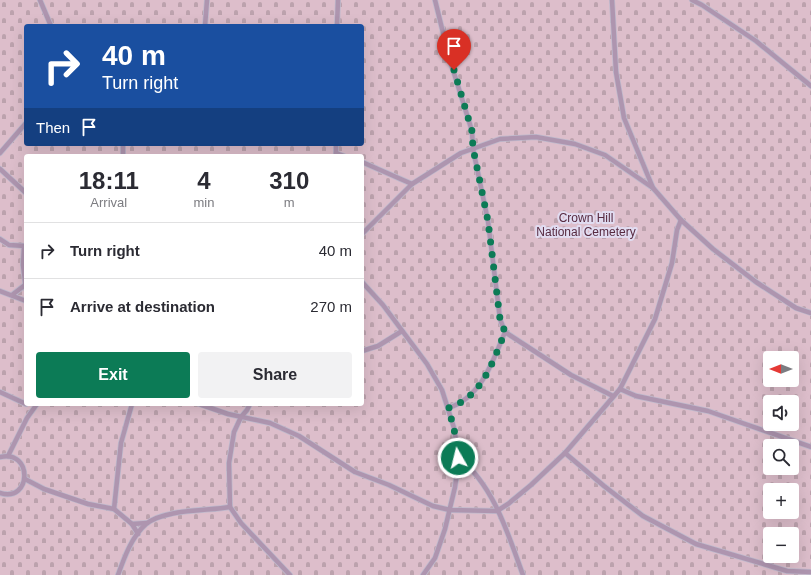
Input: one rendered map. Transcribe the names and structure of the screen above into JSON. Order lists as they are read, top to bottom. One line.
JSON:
{"parks":["Crown Hill National Cemetery"],"north":"left","page":{"turn":["40 m","Turn right"],"then":"Then","eta":["18:11","Arrival","4","min","310","m"],"list":[{"name":"Turn right","value":"40 m"},{"name":"Arrive at destination","value":"270 m"}],"buttons":["Exit","Share"],"map_buttons":["+","−"]}}
